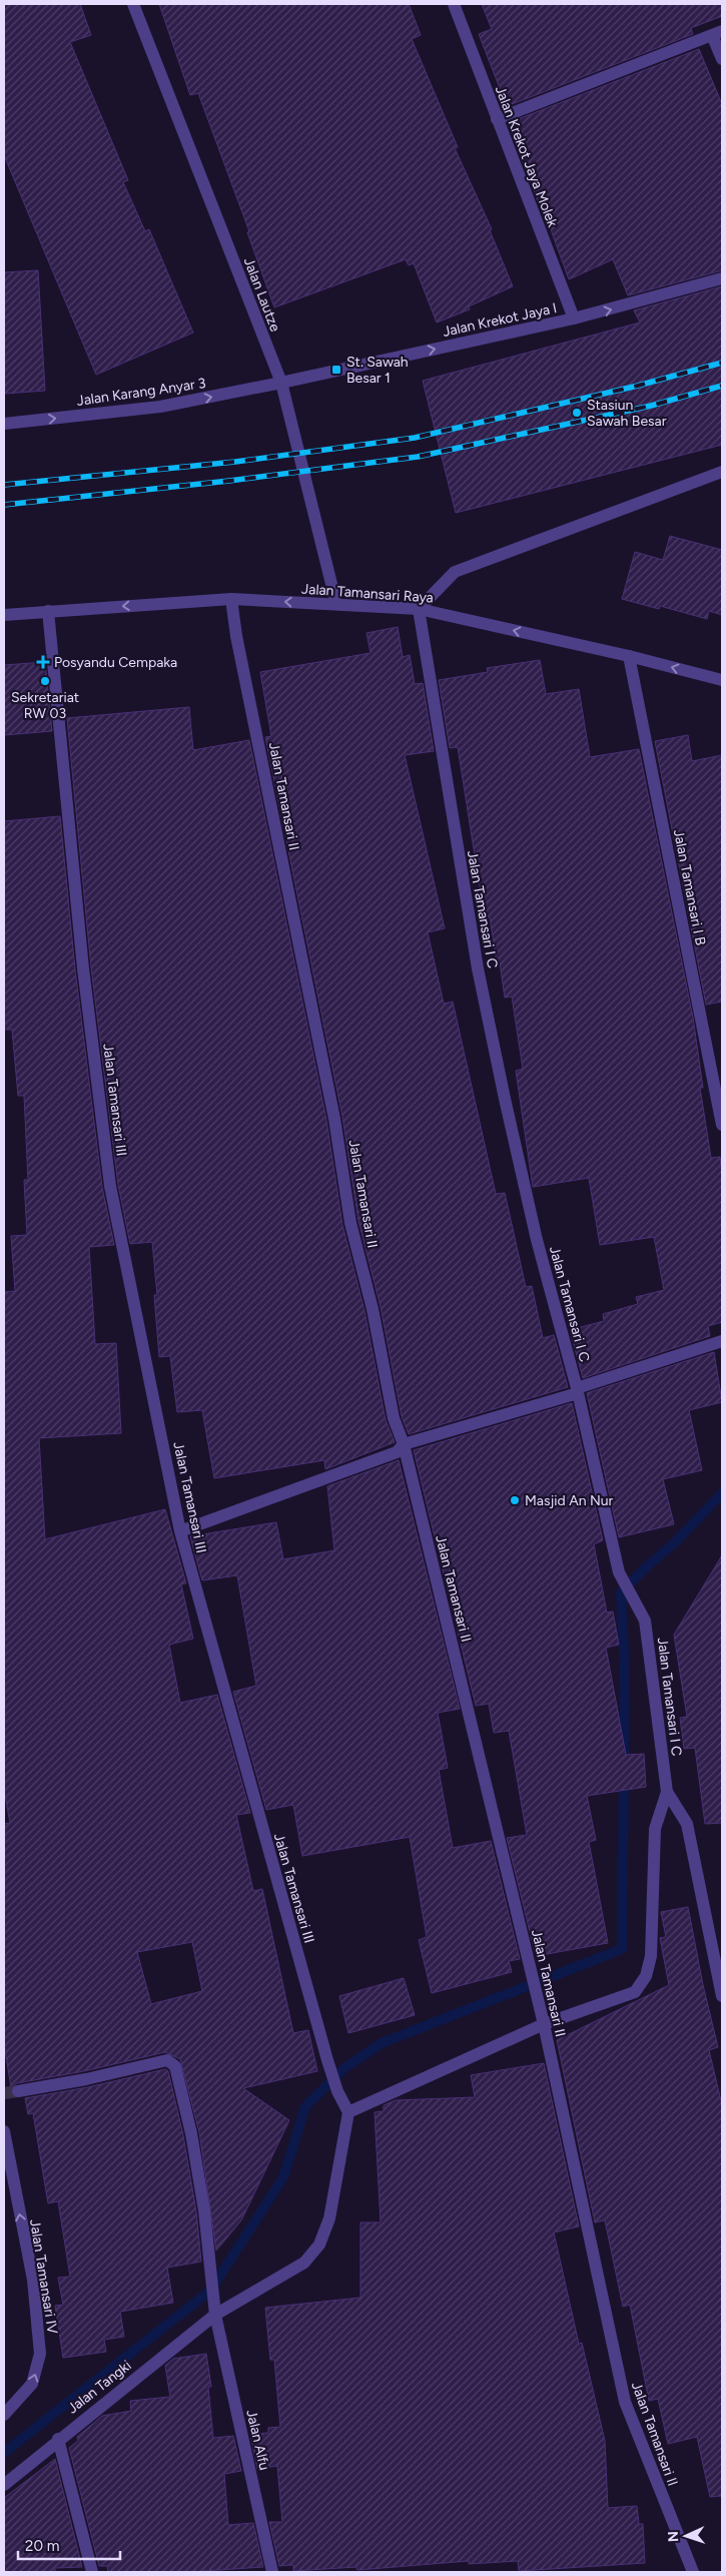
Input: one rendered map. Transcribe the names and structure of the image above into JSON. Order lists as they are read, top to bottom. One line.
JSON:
{"streets":{"street":["Jalan Krekot Jaya Molek","Jalan Lautze","Jalan Krekot Jaya I","Jalan Karang Anyar 3","Jalan Tamansari Raya","Jalan Tamansari II","Jalan Tamansari I B","Jalan Tamansari I C","Jalan Tamansari III","Jalan Tamansari IV","Jalan Tangki","Jalan Alfu"]},"crossings":[["Jalan Krekot Jaya Molek","Jalan Krekot Jaya I"],["Jalan Lautze","Jalan Krekot Jaya I"],["Jalan Lautze","Jalan Karang Anyar 3"],["Jalan Lautze","Jalan Tamansari Raya"],["Jalan Krekot Jaya I","Jalan Karang Anyar 3"],["Jalan Tamansari Raya","Jalan Tamansari II"],["Jalan Tamansari Raya","Jalan Tamansari I B"],["Jalan Tamansari Raya","Jalan Tamansari I C"],["Jalan Tamansari Raya","Jalan Tamansari III"],["Jalan Tangki","Jalan Alfu"]],"one_way":["Jalan Krekot Jaya I","Jalan Karang Anyar 3","Jalan Tamansari Raya","Jalan Tamansari IV"],"places":{"transit":["St. Sawah Besar 1"],"other":["Stasiun Sawah Besar","Sekretariat RW 03","Masjid An Nur"],"health":["Posyandu Cempaka"]},"scale_bar":"20 m","north":"left"}
